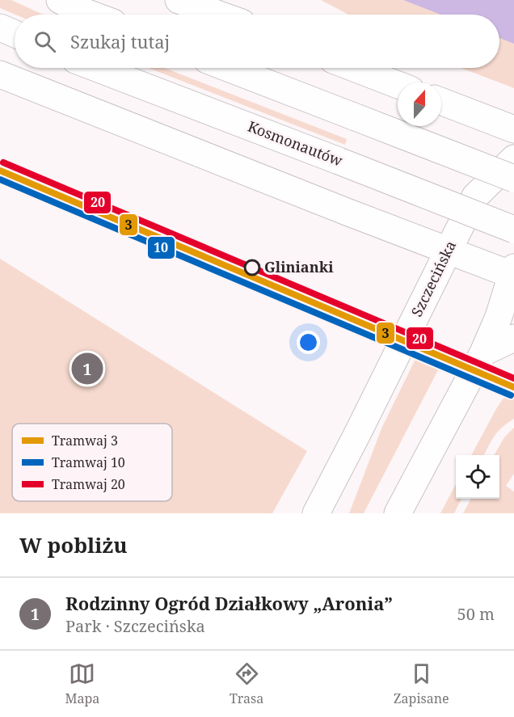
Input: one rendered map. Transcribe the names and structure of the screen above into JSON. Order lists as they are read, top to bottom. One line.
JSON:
{"streets":{"main road":["Kosmonautów","Szczecińska"]},"places":["Glinianki"],"lines":["tram line 20","tram line 3","tram line 10"],"legend":["Tramwaj 3","Tramwaj 10","Tramwaj 20"],"north":"top","page":{"search":"Szukaj tutaj","pins":"1","heading":"W pobliżu","list":[{"mark":"1","name":"Rodzinny Ogród Działkowy „Aronia”","note":"Park · Szczecińska","value":"50 m"}],"nav":["Mapa","Trasa","Zapisane"]}}
